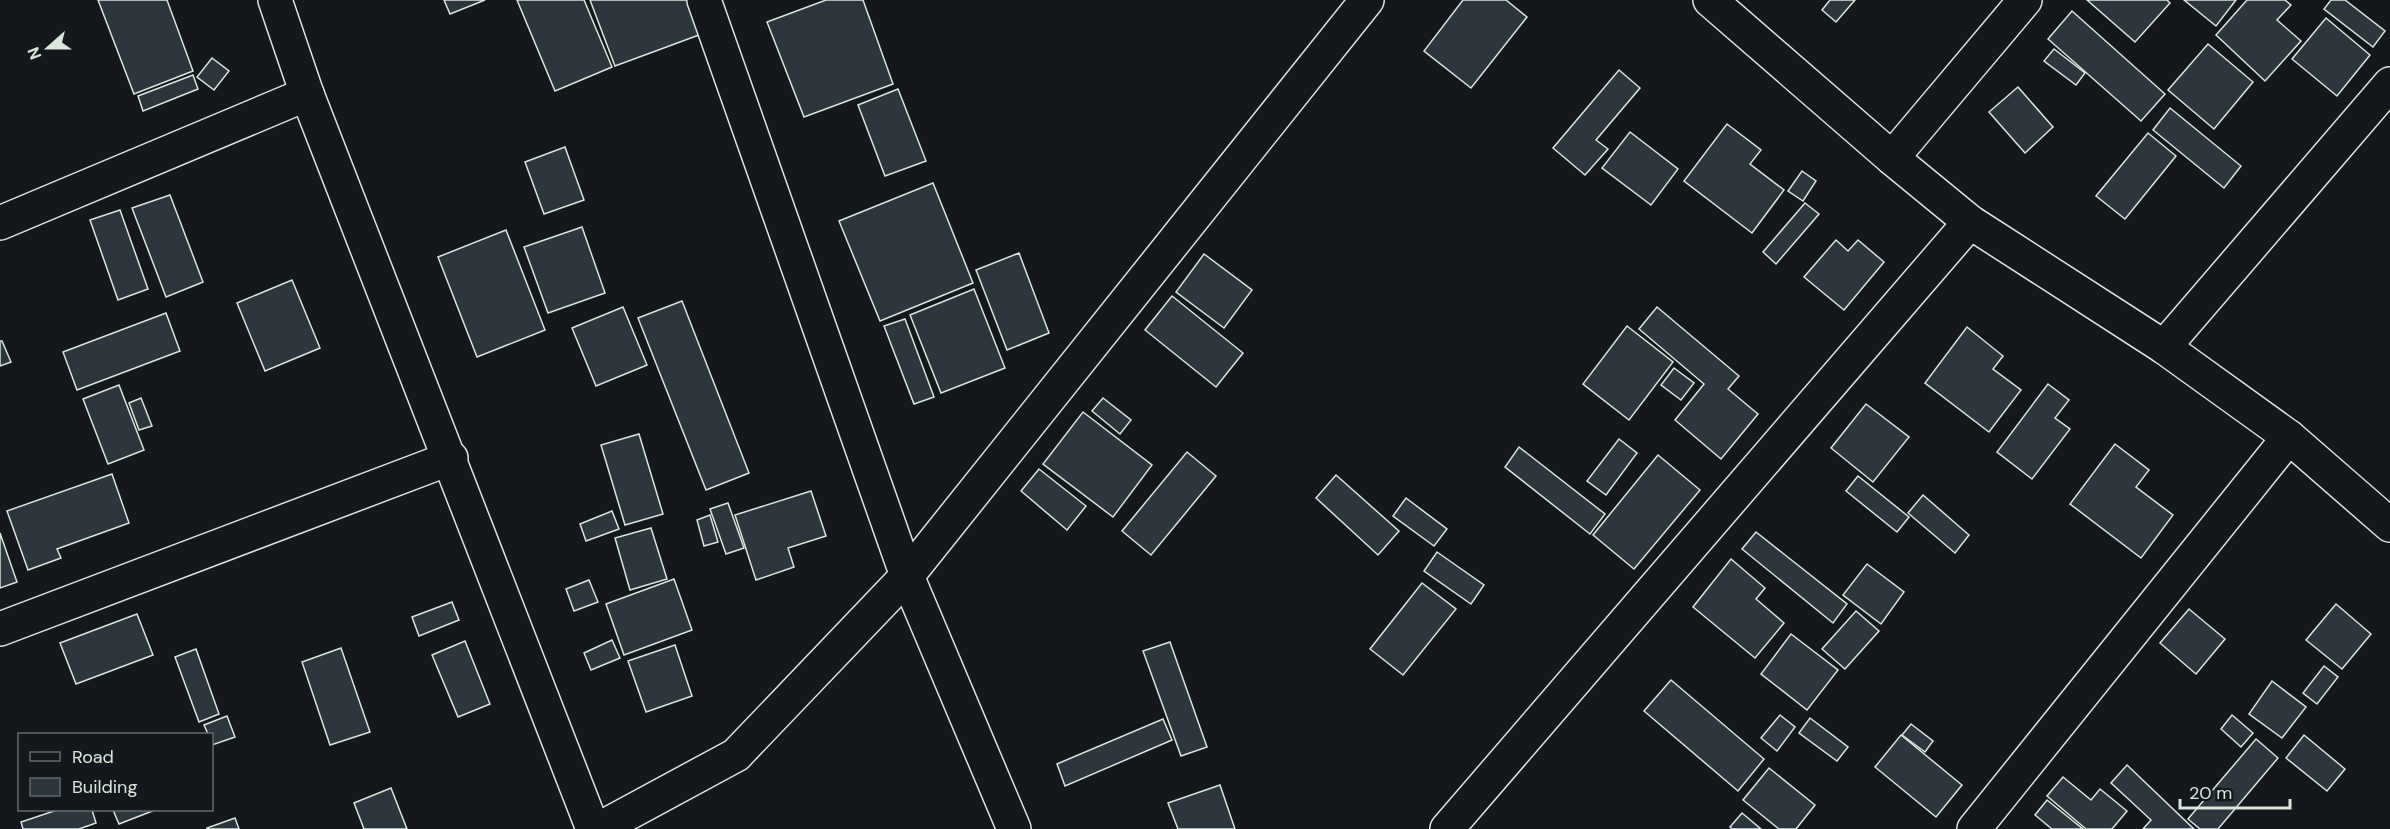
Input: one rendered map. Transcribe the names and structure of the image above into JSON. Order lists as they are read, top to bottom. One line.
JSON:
{"legend":["Road","Building"],"scale_bar":"20 m","north":"left"}
